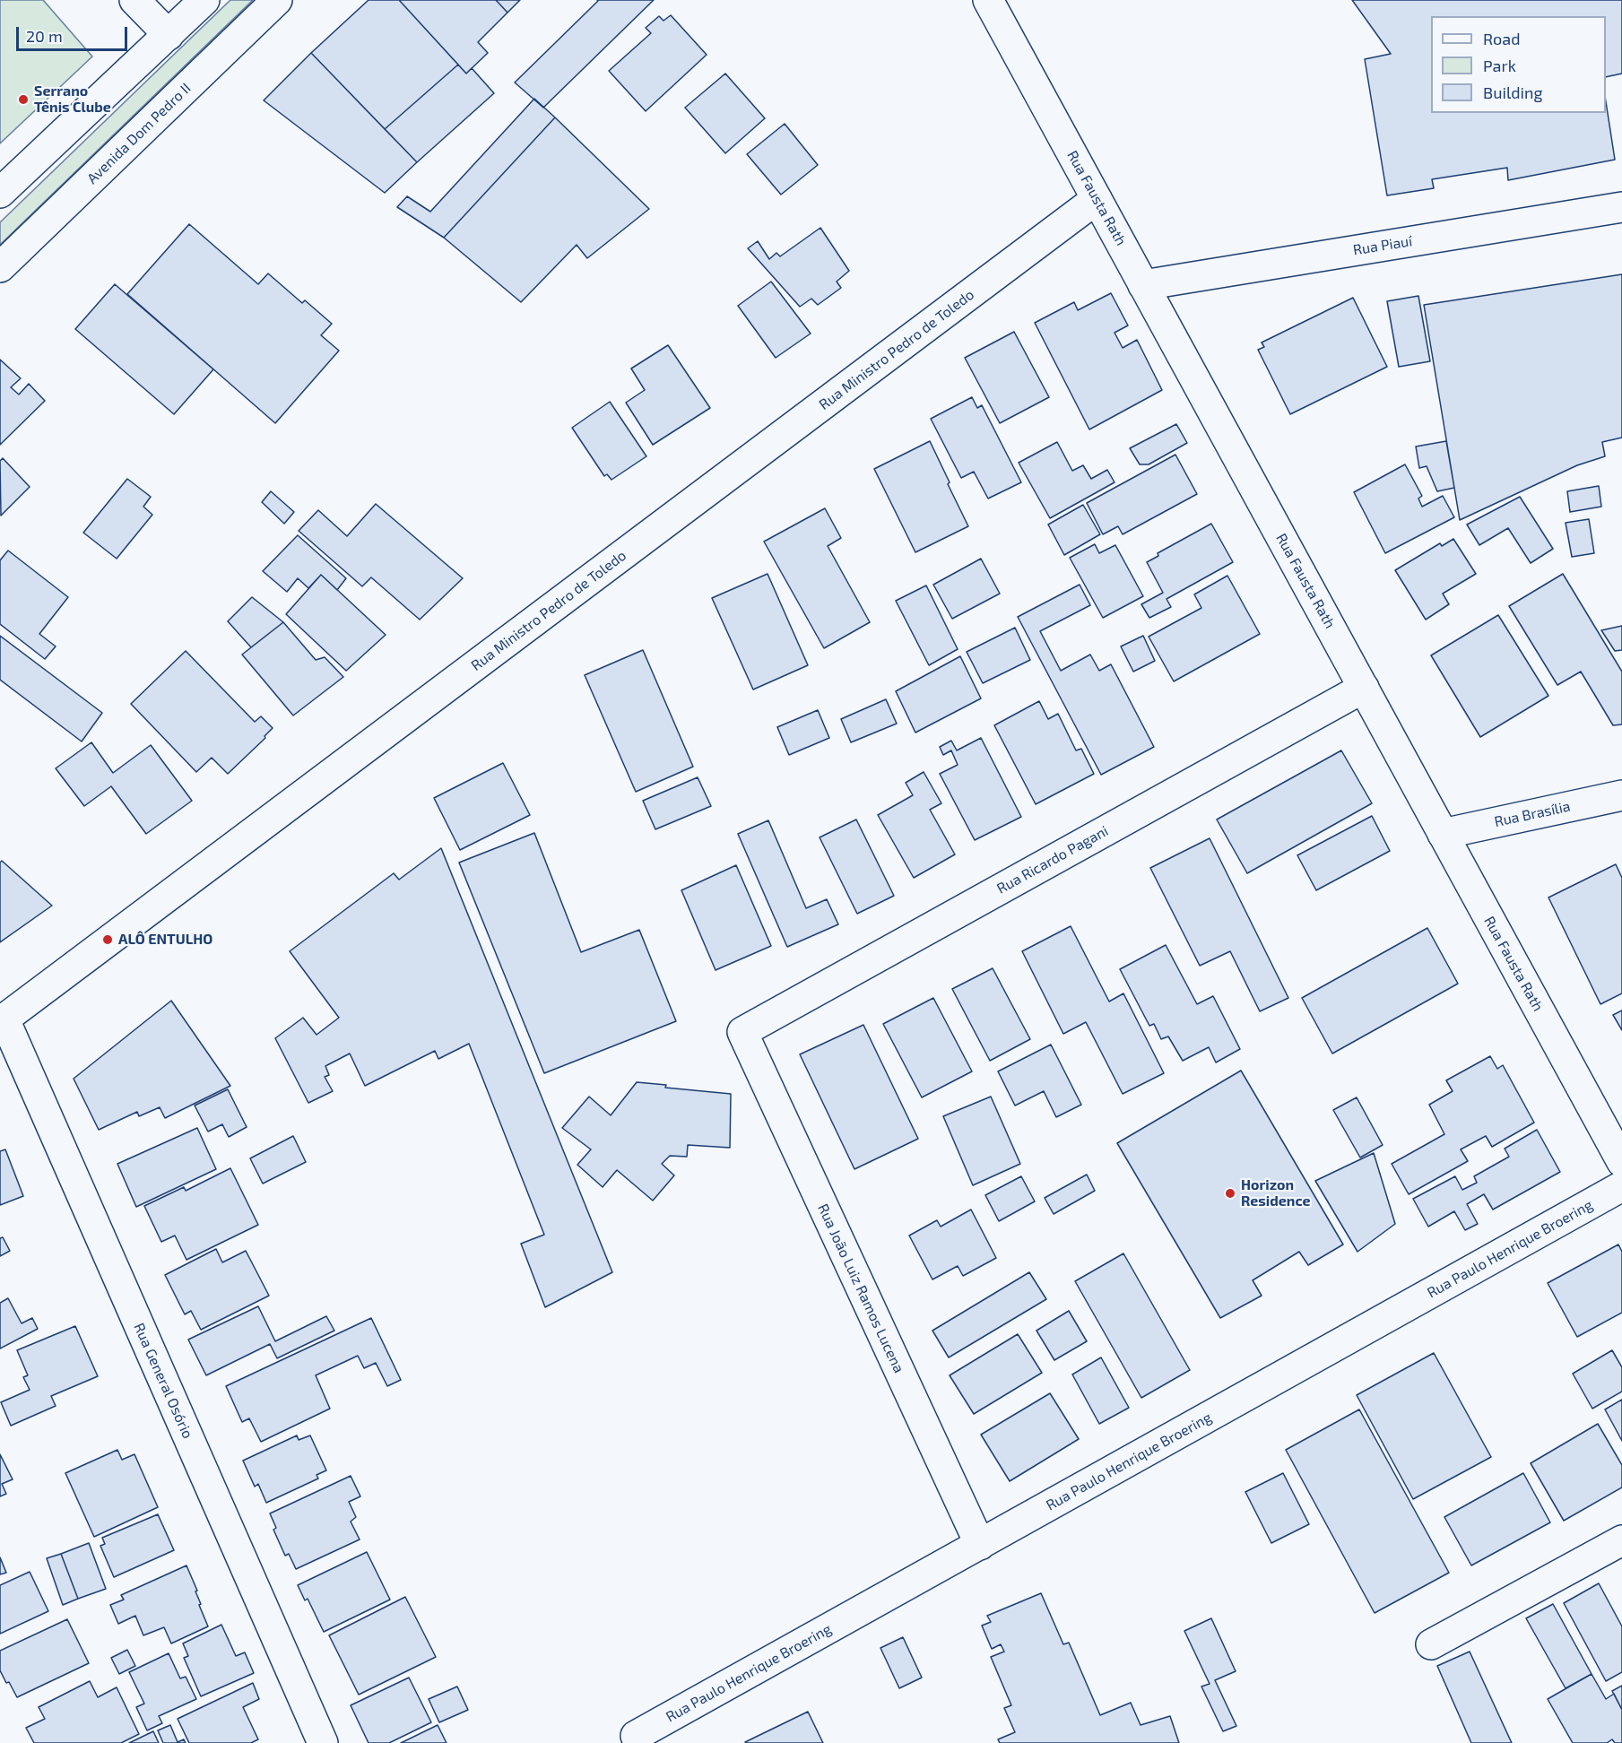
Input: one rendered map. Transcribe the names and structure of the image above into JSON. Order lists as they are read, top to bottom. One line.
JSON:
{"streets":{"street":["Avenida Dom Pedro II","Rua Fausta Rath","Rua Piauí","Rua Ministro Pedro de Toledo","Rua Brasília","Rua Ricardo Pagani","Rua Paulo Henrique Broering","Rua João Luiz Ramos Lucena","Rua General Osório"]},"crossings":[["Rua Fausta Rath","Rua Piauí"],["Rua Fausta Rath","Rua Ministro Pedro de Toledo"],["Rua Fausta Rath","Rua Brasília"],["Rua Fausta Rath","Rua Ricardo Pagani"],["Rua Ministro Pedro de Toledo","Rua General Osório"],["Rua Ricardo Pagani","Rua João Luiz Ramos Lucena"],["Rua Paulo Henrique Broering","Rua João Luiz Ramos Lucena"]],"places":["Serrano Tênis Clube","ALÔ ENTULHO","Horizon Residence"],"legend":["Road","Park","Building"],"scale_bar":"20 m"}
